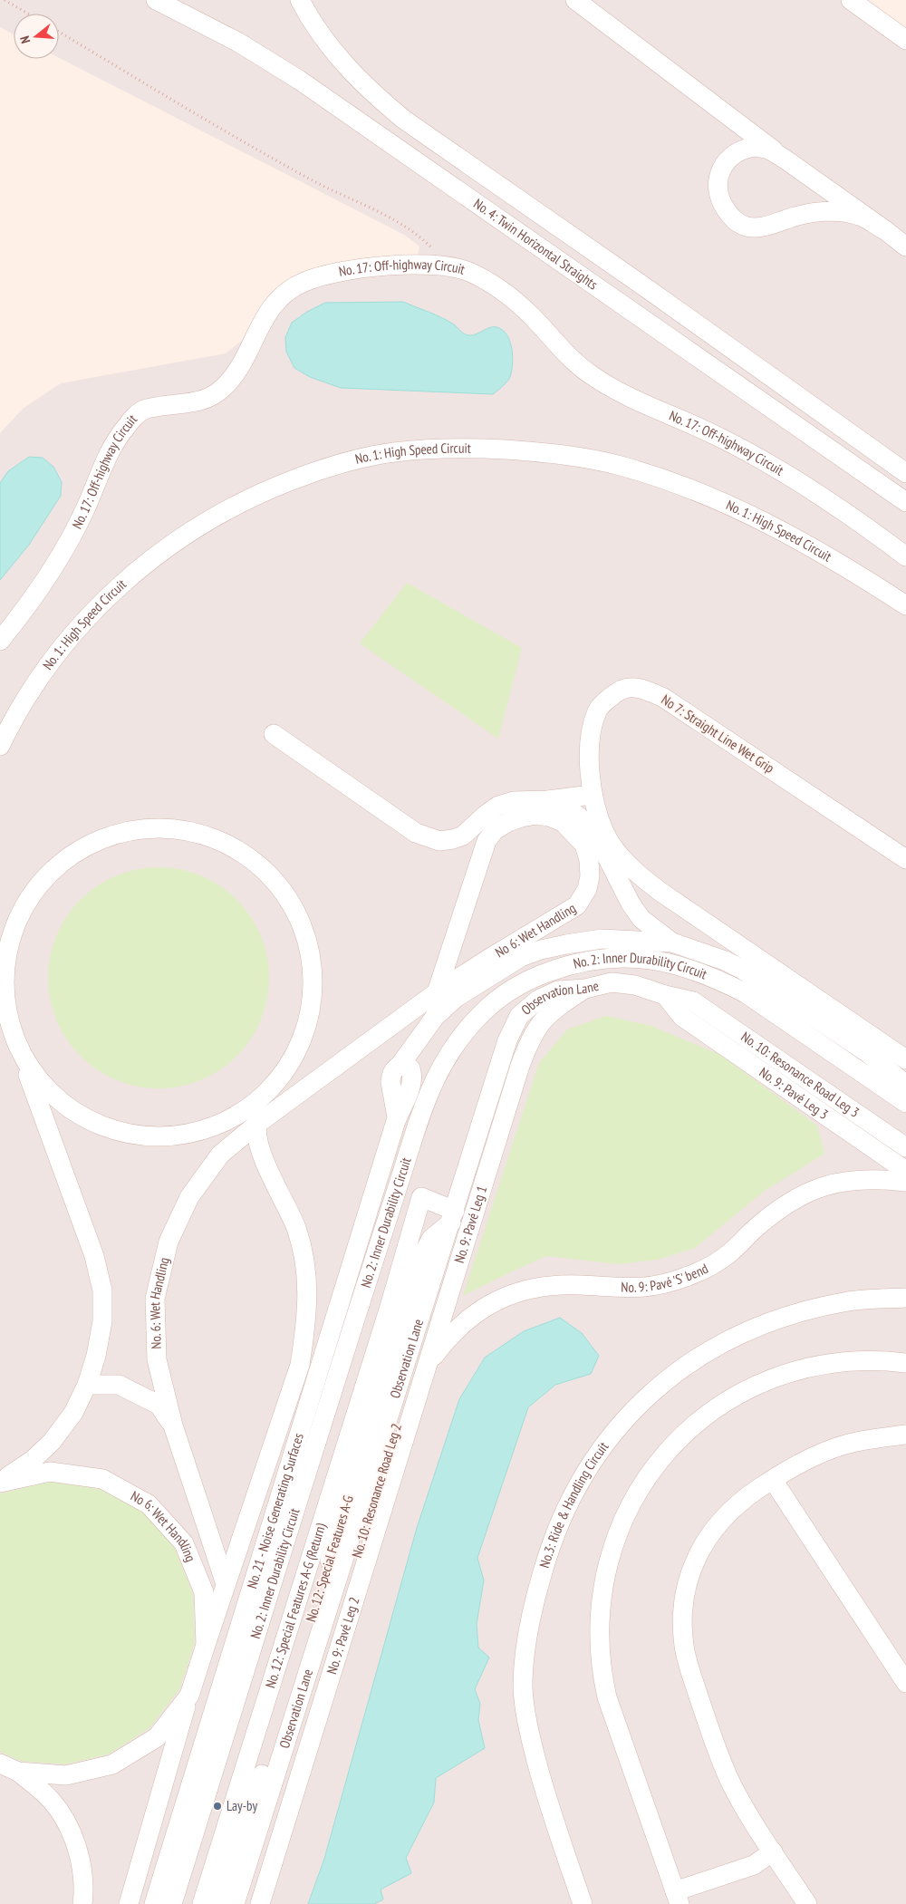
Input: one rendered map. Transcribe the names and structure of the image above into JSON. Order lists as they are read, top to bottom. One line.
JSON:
{"streets":{"street":["No. 4: Twin Horizontal Straights","No. 17: Off-highway Circuit","No. 1: High Speed Circuit","No 7: Straight Line Wet Grip","No 6: Wet Handling","No. 2: Inner Durability Circuit","Observation Lane","No. 10: Resonance Road Leg 3","No. 9: Pavé Leg 3","No. 9: Pavé Leg 1","No. 9: Pavé 'S' bend","No. 6: Wet Handling","No. 10: Resonance Road Leg 2","No.3: Ride & Handling Circuit","No. 21 - Noise Generating Surfaces","No. 12: Special Features A-G","No. 12: Special Features A-G (Return)","No. 9: Pavé Leg 2"]},"crossings":[["No 6: Wet Handling","No. 6: Wet Handling"],["Observation Lane","No. 12: Special Features A-G"],["Observation Lane","No. 12: Special Features A-G (Return)"],["No. 10: Resonance Road Leg 3","No. 9: Pavé Leg 3"],["No. 9: Pavé Leg 1","No. 9: Pavé 'S' bend"],["No. 9: Pavé Leg 1","No. 10: Resonance Road Leg 2"],["No. 9: Pavé Leg 1","No. 9: Pavé Leg 2"],["No. 9: Pavé 'S' bend","No. 9: Pavé Leg 2"],["No. 12: Special Features A-G","No. 12: Special Features A-G (Return)"]],"places":["Lay-by"],"north":"left"}
